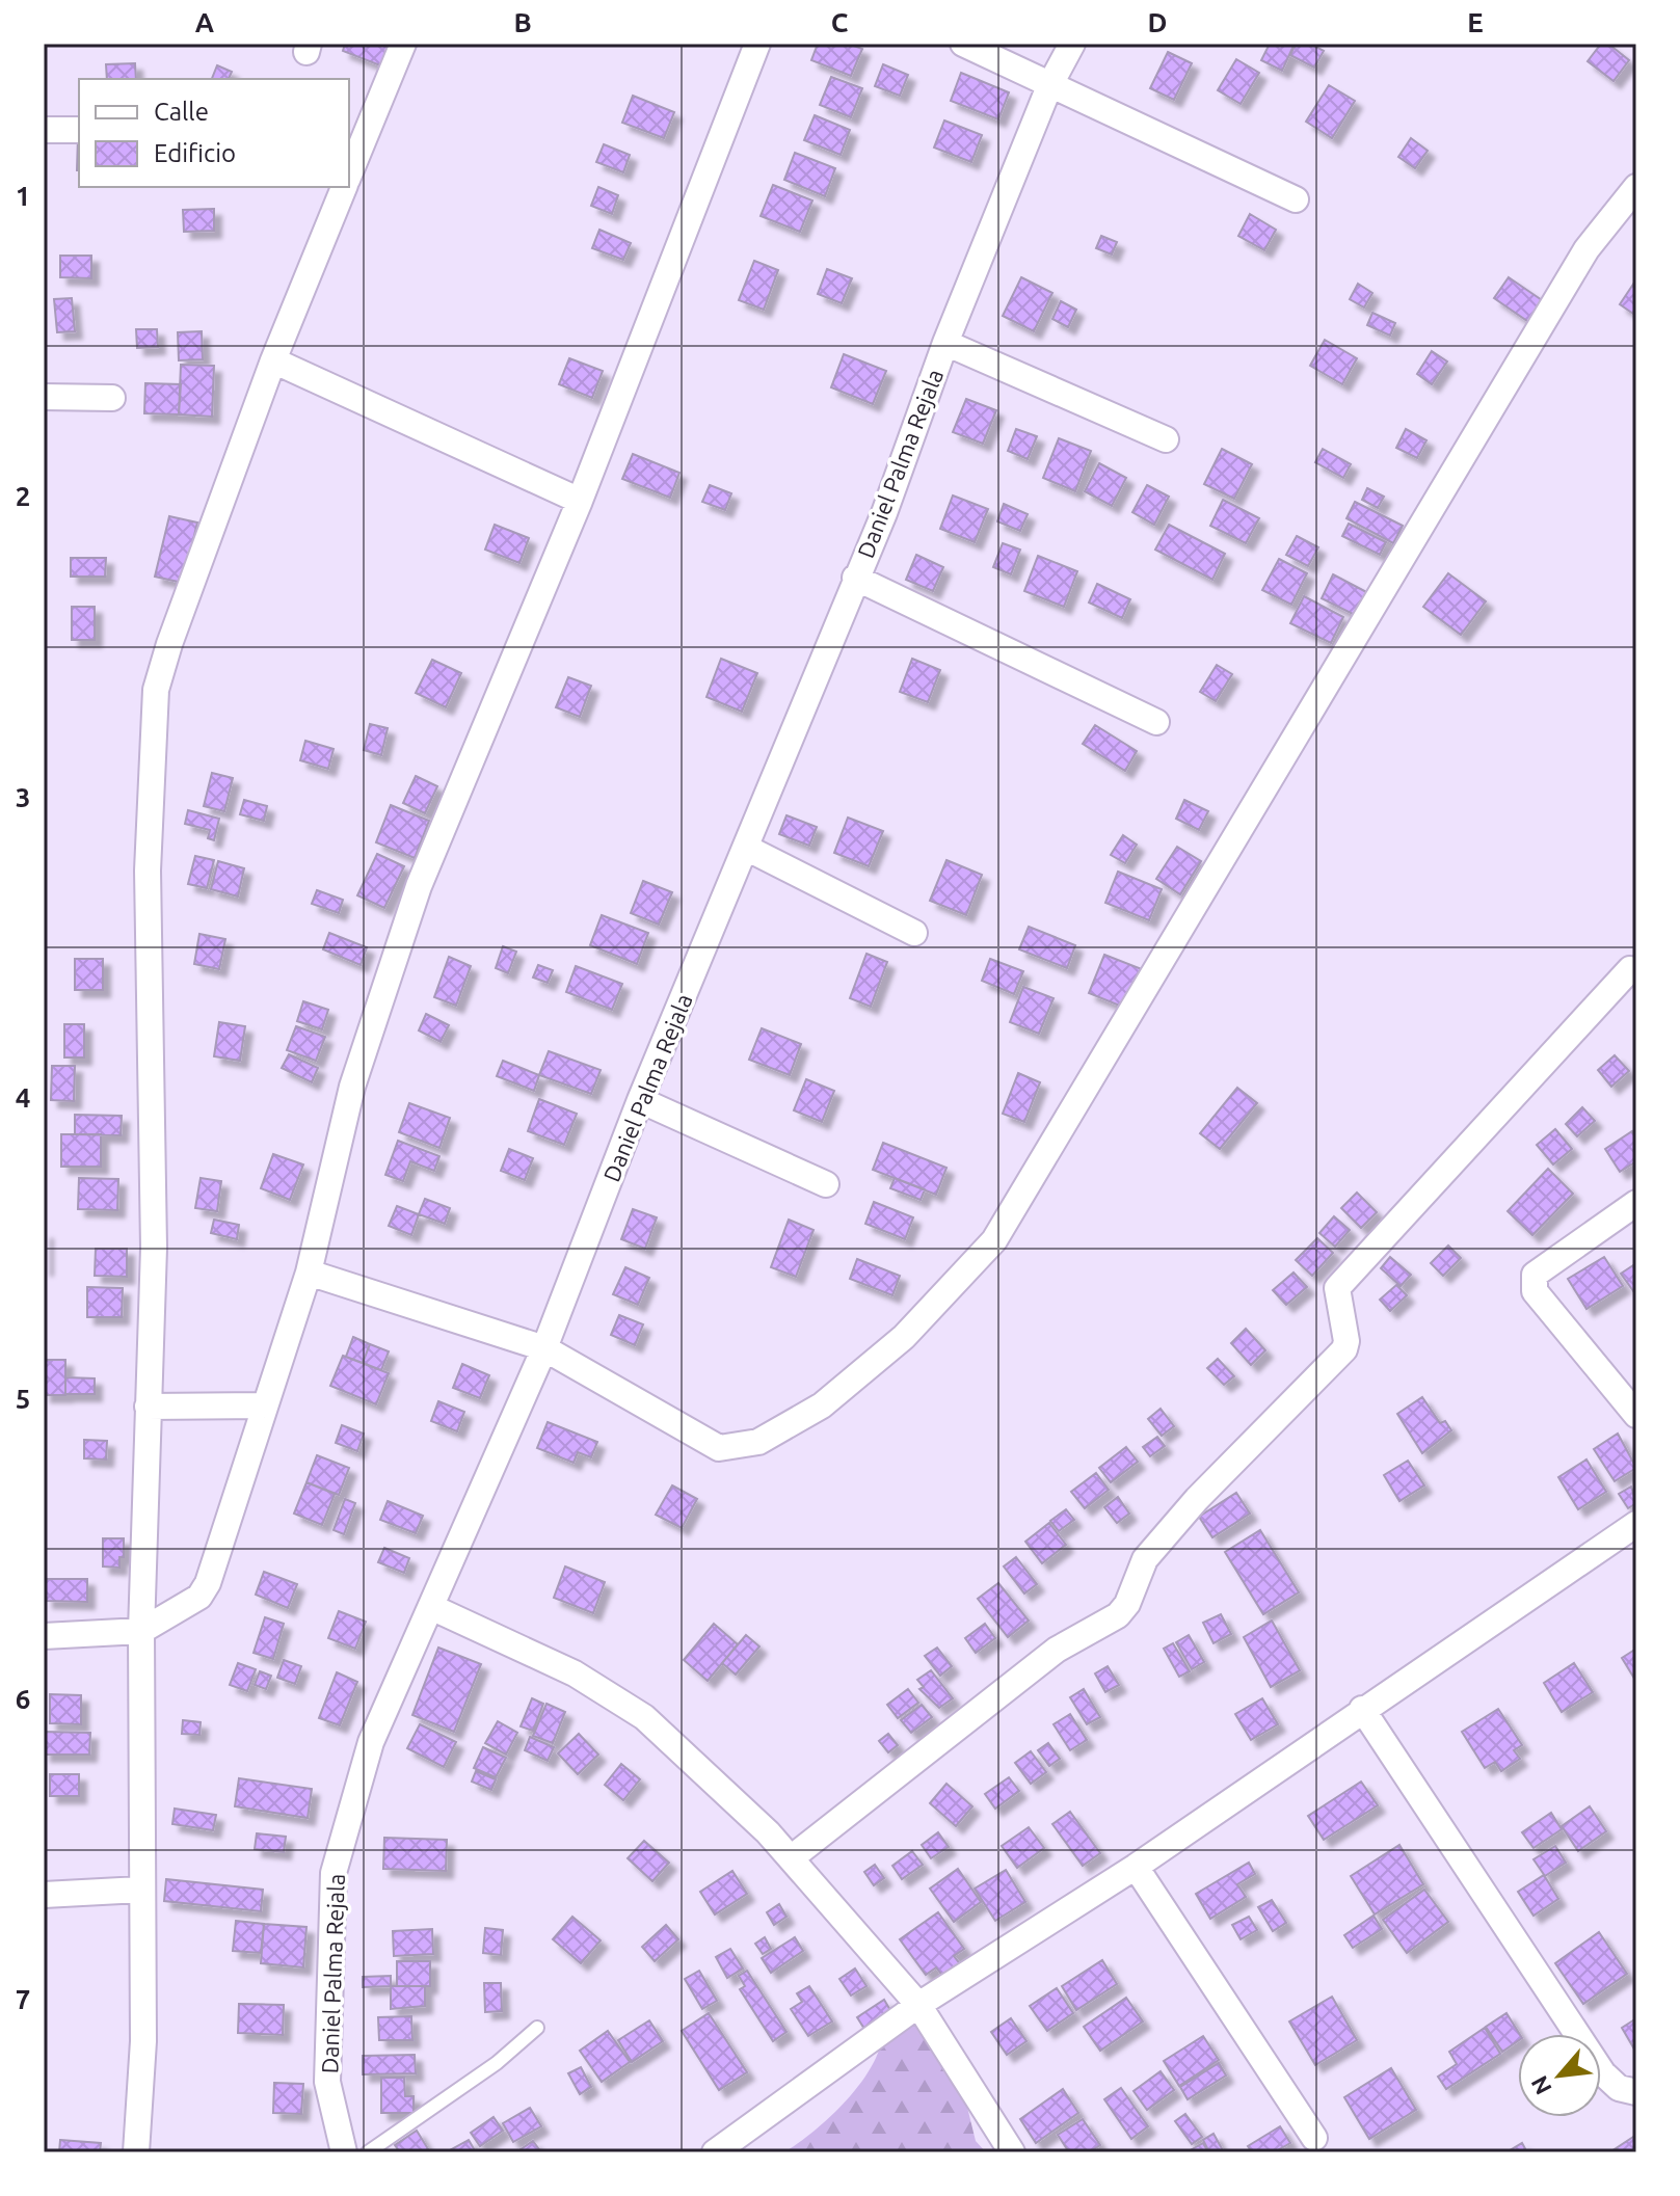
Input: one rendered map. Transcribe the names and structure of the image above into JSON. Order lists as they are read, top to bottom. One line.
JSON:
{"streets":{"street":["Daniel Palma Rejala"]},"legend":["Calle","Edificio"],"north":"bottom left","grid":{"columns":["A","B","C","D","E"],"rows":["1","2","3","4","5","6","7"]}}
